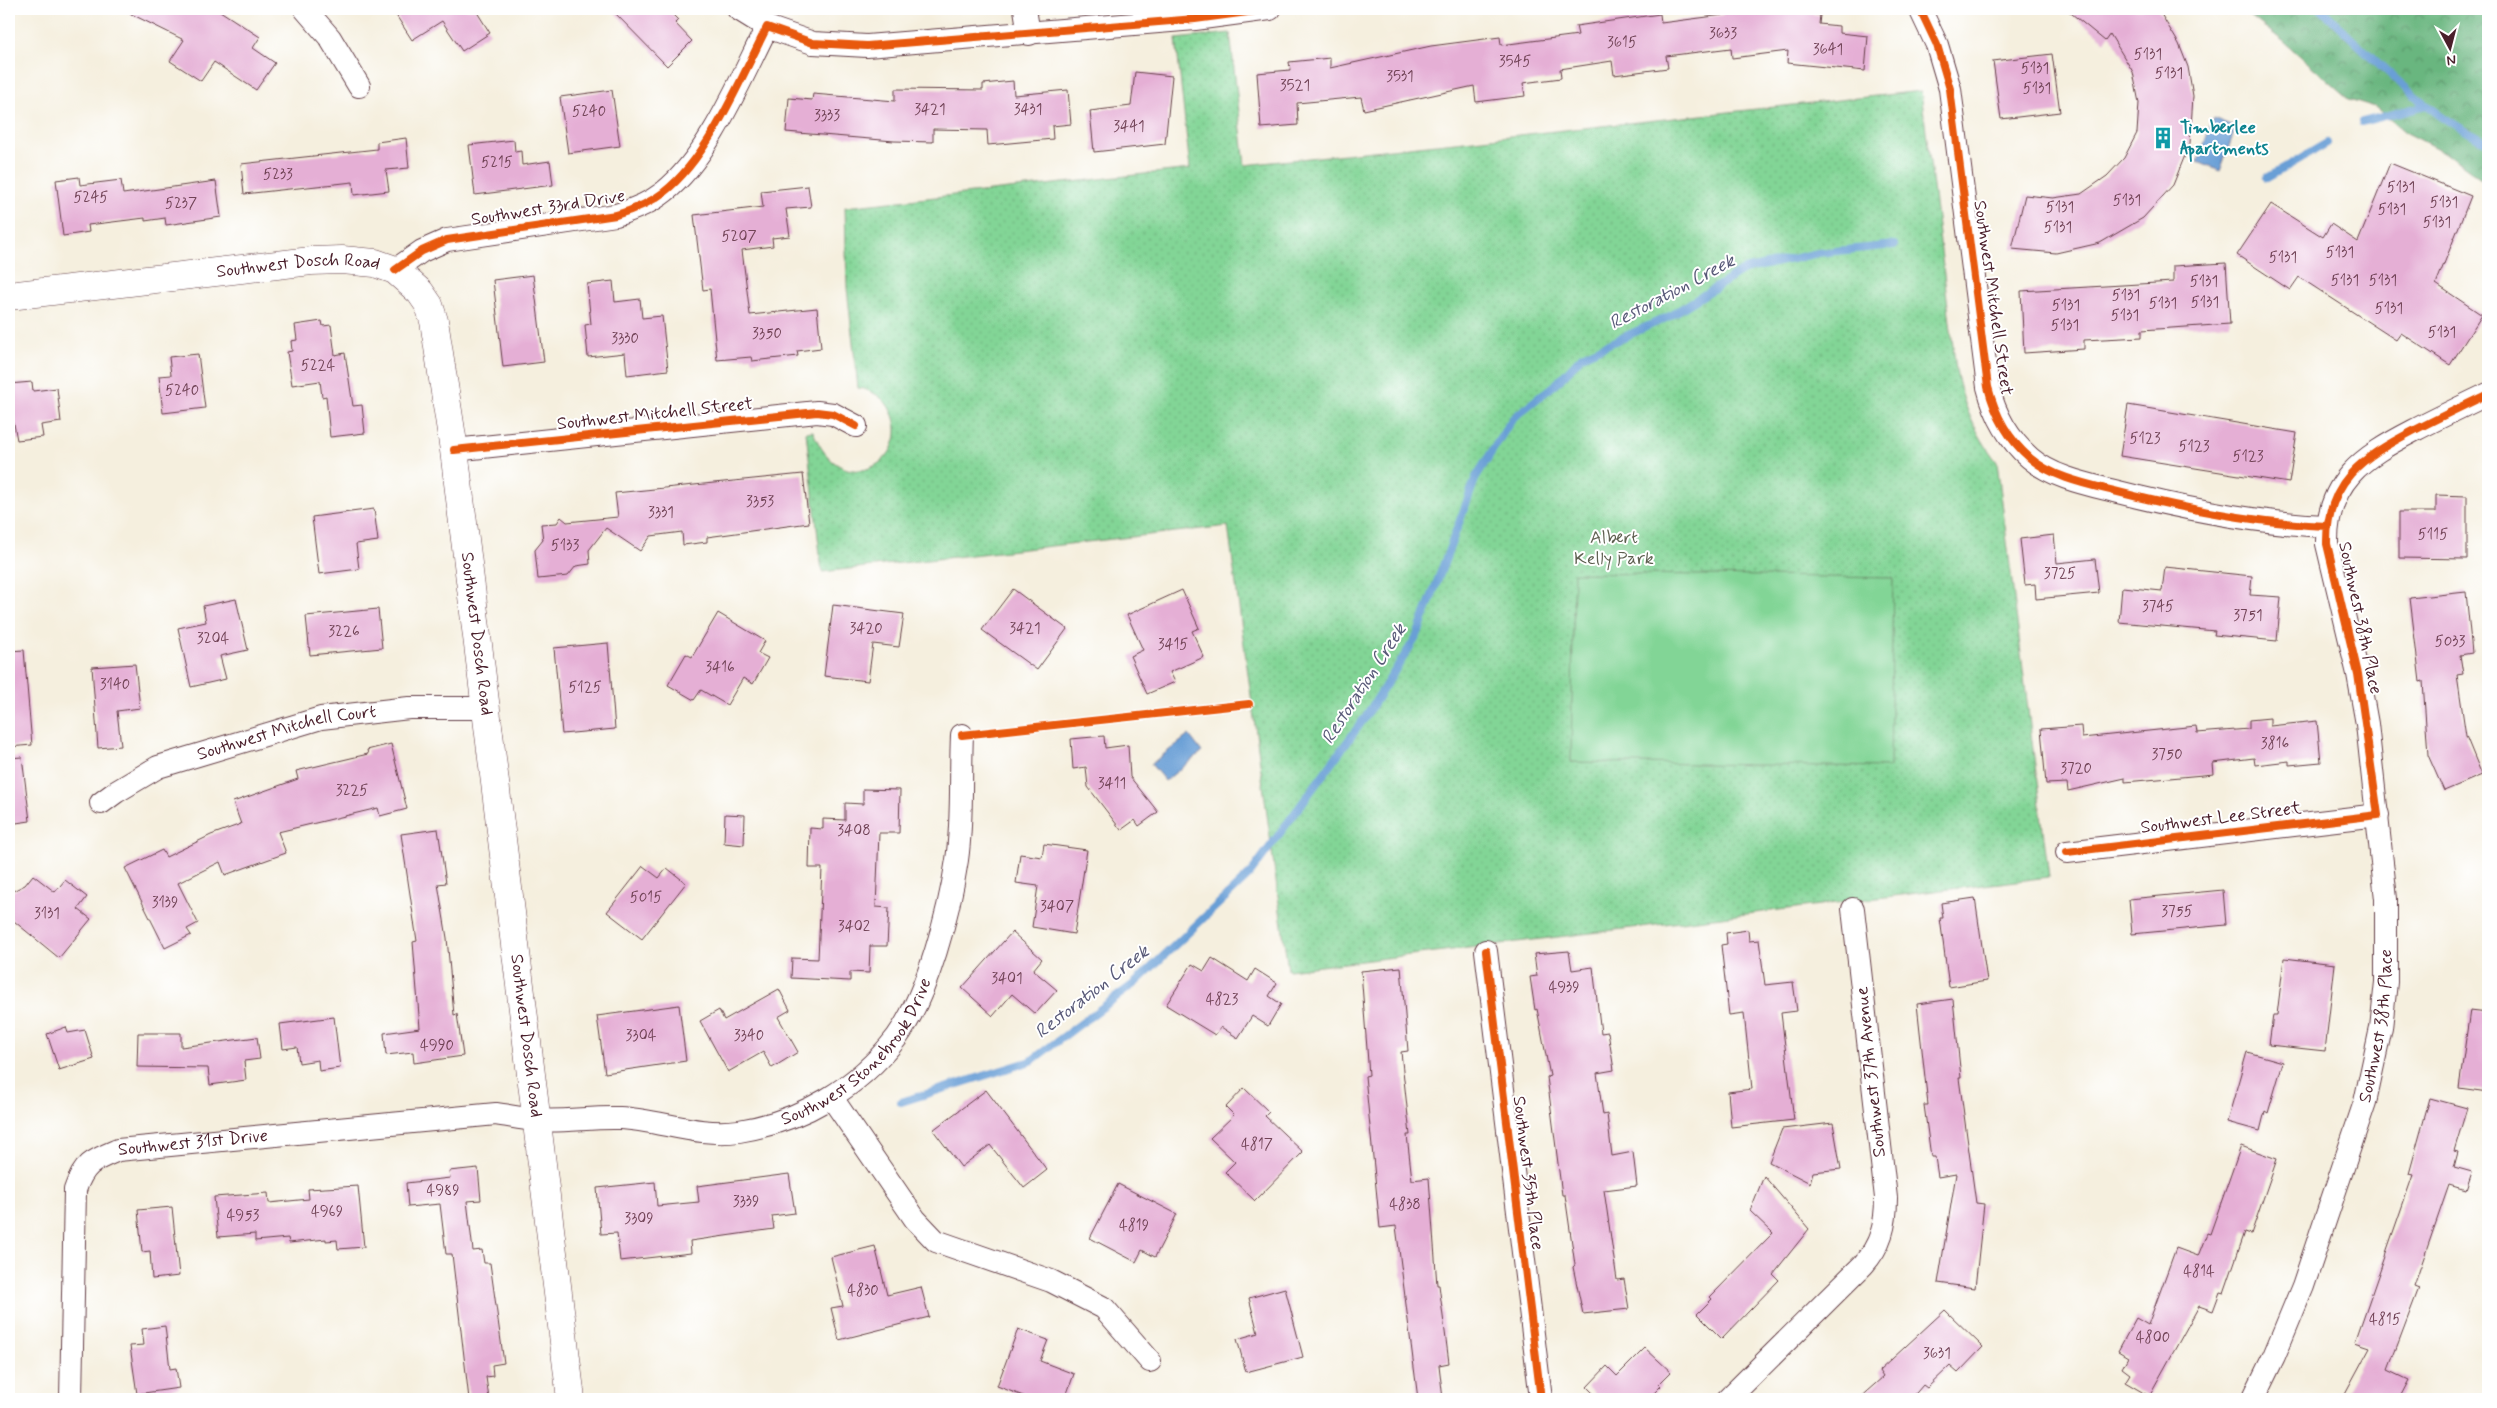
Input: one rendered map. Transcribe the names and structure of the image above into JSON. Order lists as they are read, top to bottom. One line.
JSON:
{"streets":{"street":["Southwest 33rd Drive","Southwest Dosch Road","Southwest Mitchell Street","Southwest 38th Place","Southwest Mitchell Court","Southwest Lee Street","Southwest Stonebrook Drive","Southwest 37th Avenue","Southwest 31st Drive","Southwest 35th Place"]},"crossings":[["Southwest 33rd Drive","Southwest Dosch Road"],["Southwest Dosch Road","Southwest Mitchell Street"],["Southwest Dosch Road","Southwest Mitchell Court"],["Southwest Dosch Road","Southwest Stonebrook Drive"],["Southwest Dosch Road","Southwest 31st Drive"],["Southwest Mitchell Street","Southwest 38th Place"],["Southwest 38th Place","Southwest Lee Street"],["Southwest Stonebrook Drive","Southwest 31st Drive"]],"water":["Restoration Creek"],"parks":["Albert Kelly Park"],"places":{"building":["Timberlee Apartments"]},"house_numbers":["3633","3615","3641","5131","3545","5131","5131","3531","3521","5131","3421","3431","5240","3333","3441","5215","5233","5131","5245","5131","5131","5237","5131","5131","5131","5131","5207","5131","5131","5131","5131","5131","5131","5131","5131","5131","5131","5131","5131","5131","3350","3330","5224","5240","5123","5123","5123","3353","3331","5115","5133","3725","3745","3751","3420","3421","3226","3204","5033","3415","3416","3140","5125","3816","3750","3720","3411","3225","3408","5015","3139","3407","3755","3131","3402","3401","4939","4823","3304","3340","4990","4817","4989","3339","4838","4969","4953","3309","4819","4814","4830","4815","4800","3631"],"north":"bottom"}
